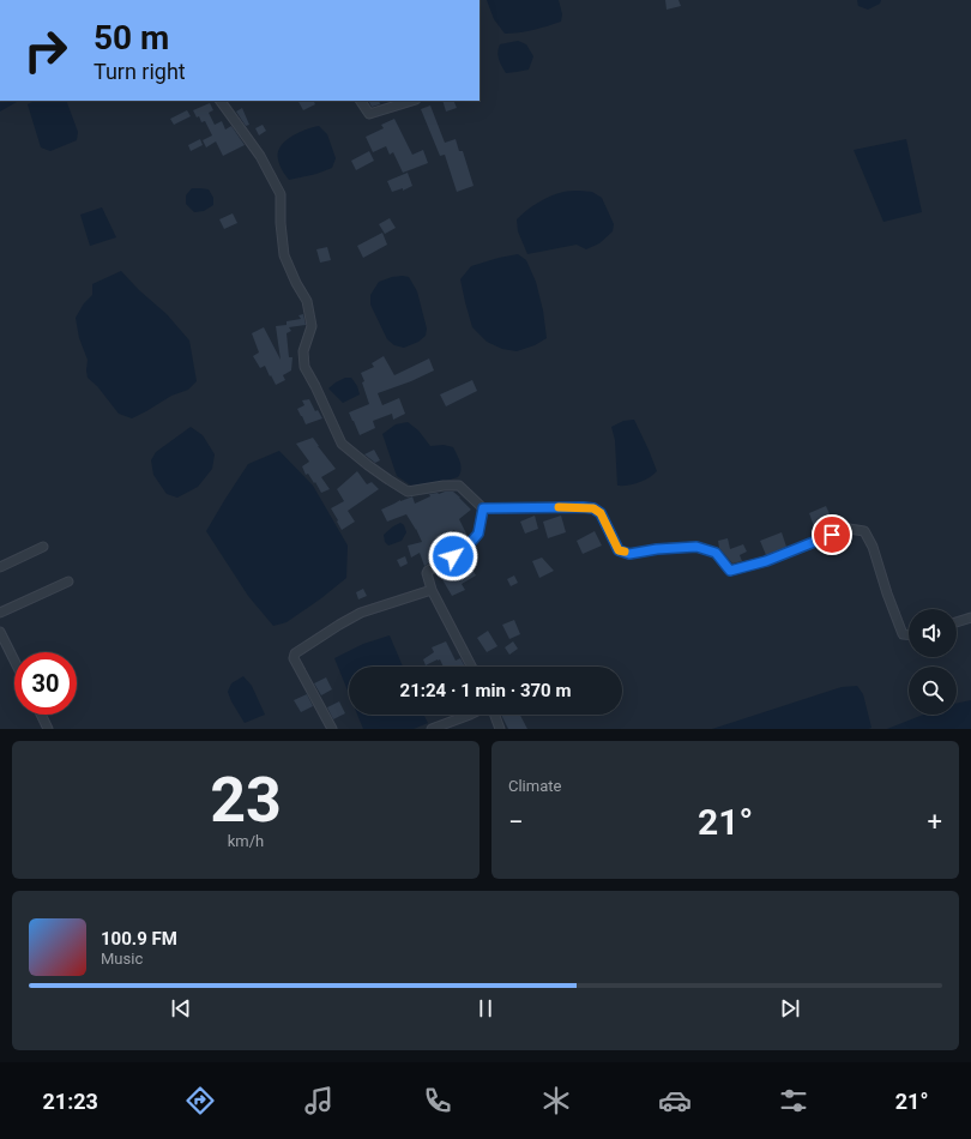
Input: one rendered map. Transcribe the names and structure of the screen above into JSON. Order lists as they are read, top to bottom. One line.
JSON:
{"page":{"turn":["50 m","Turn right"],"limit":"30","trip":"21:24 · 1 min · 370 m","tile":[["23","km/h"],"Climate"],"heat":["−","21°","+"],"song":["100.9 FM","Music"],"tabs":["21:23","21°"]}}
